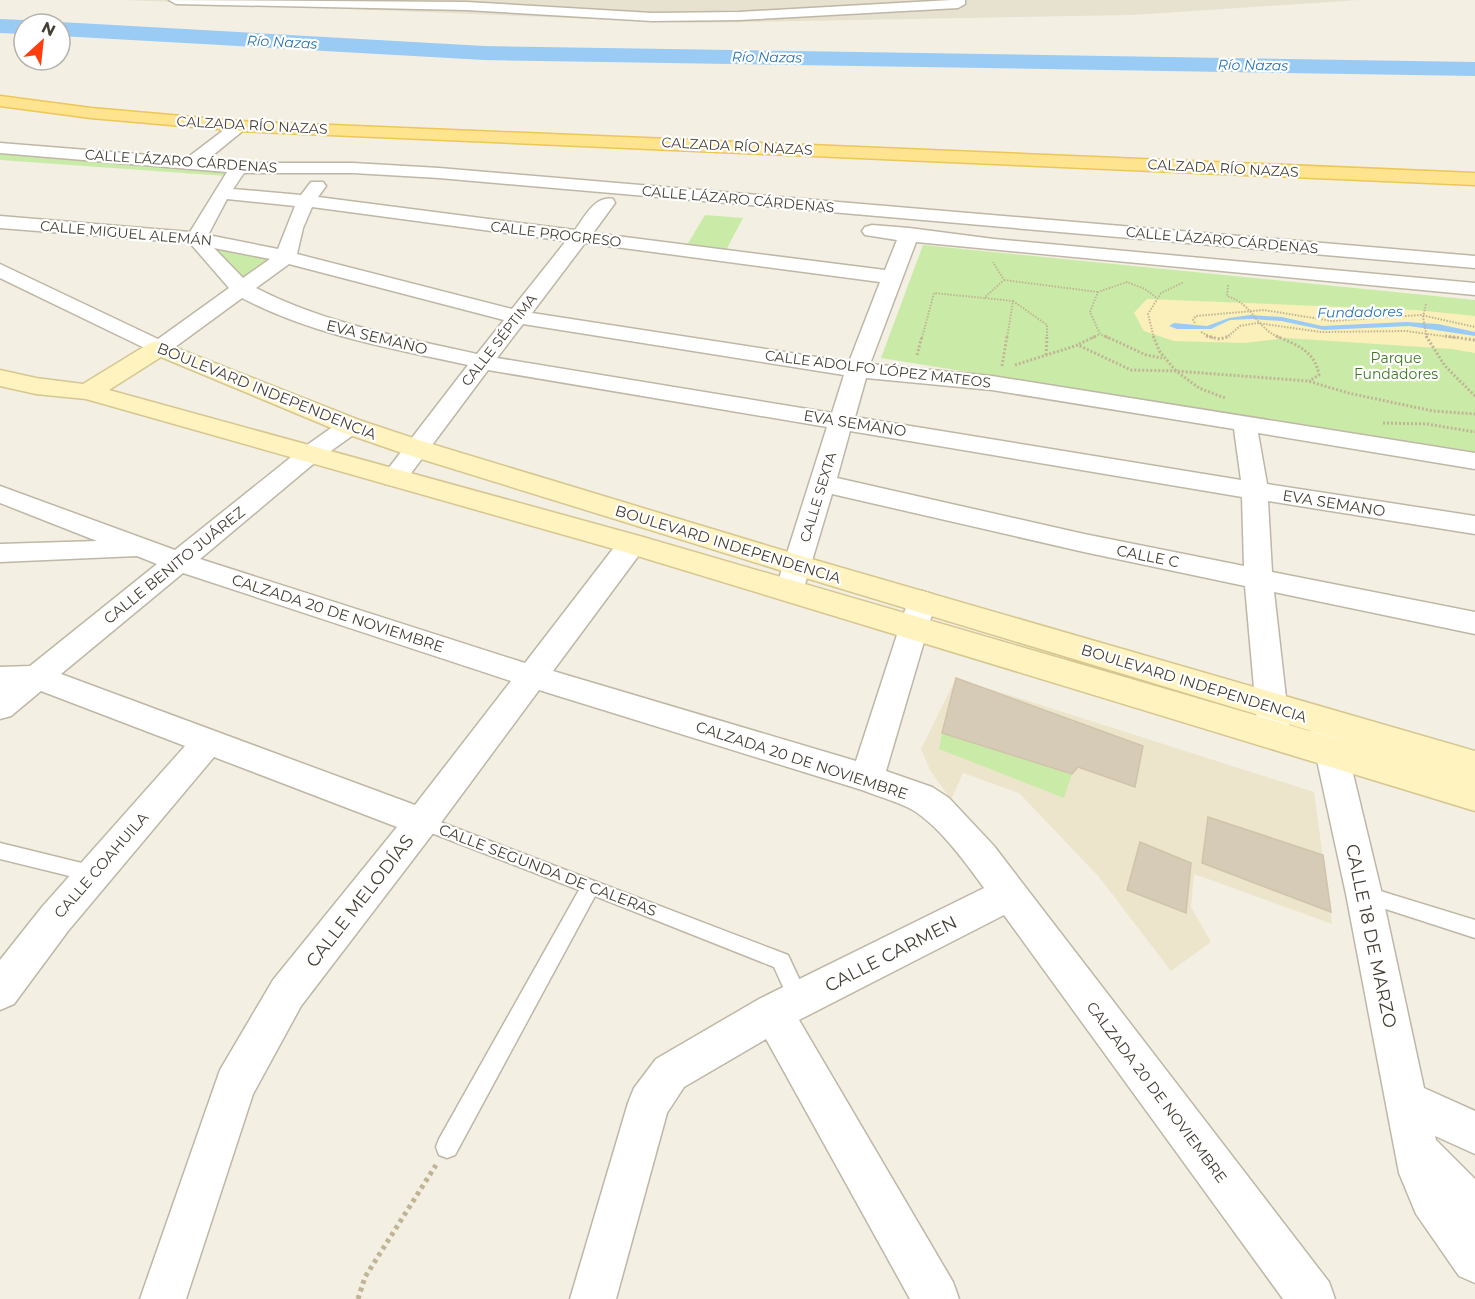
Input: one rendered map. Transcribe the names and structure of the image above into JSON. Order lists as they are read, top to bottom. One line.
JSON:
{"streets":{"main road":["CALZADA RÍO NAZAS"],"street":["CALLE LÁZARO CÁRDENAS","CALLE MIGUEL ALEMÁN","CALLE PROGRESO","EVA SEMANO","CALLE SÉPTIMA","CALLE ADOLFO LÓPEZ MATEOS","BOULEVARD INDEPENDENCIA","CALLE SEXTA","CALLE C","CALLE BENITO JUÁREZ","CALZADA 20 DE NOVIEMBRE","CALLE COAHUILA","CALLE SEGUNDA DE CALERAS","CALLE MELODÍAS","CALLE 18 DE MARZO","CALLE CARMEN"]},"crossings":[["CALLE LÁZARO CÁRDENAS","CALLE PROGRESO"],["CALLE MIGUEL ALEMÁN","EVA SEMANO"],["CALLE MIGUEL ALEMÁN","CALLE ADOLFO LÓPEZ MATEOS"],["CALLE PROGRESO","CALLE SÉPTIMA"],["CALLE PROGRESO","CALLE SEXTA"],["EVA SEMANO","CALLE SÉPTIMA"],["EVA SEMANO","CALLE SEXTA"],["CALLE SÉPTIMA","CALLE ADOLFO LÓPEZ MATEOS"],["CALLE SÉPTIMA","BOULEVARD INDEPENDENCIA"],["CALLE ADOLFO LÓPEZ MATEOS","CALLE SEXTA"],["BOULEVARD INDEPENDENCIA","CALLE SEXTA"],["BOULEVARD INDEPENDENCIA","CALLE BENITO JUÁREZ"],["BOULEVARD INDEPENDENCIA","CALLE MELODÍAS"],["BOULEVARD INDEPENDENCIA","CALLE 18 DE MARZO"],["CALLE SEXTA","CALLE C"],["CALLE BENITO JUÁREZ","CALZADA 20 DE NOVIEMBRE"],["CALLE BENITO JUÁREZ","CALLE SEGUNDA DE CALERAS"],["CALZADA 20 DE NOVIEMBRE","CALLE MELODÍAS"],["CALZADA 20 DE NOVIEMBRE","CALLE CARMEN"],["CALLE COAHUILA","CALLE SEGUNDA DE CALERAS"],["CALLE SEGUNDA DE CALERAS","CALLE MELODÍAS"],["CALLE SEGUNDA DE CALERAS","CALLE CARMEN"]],"water":["Río Nazas","Fundadores"],"parks":["Parque Fundadores"],"north":"top right"}
